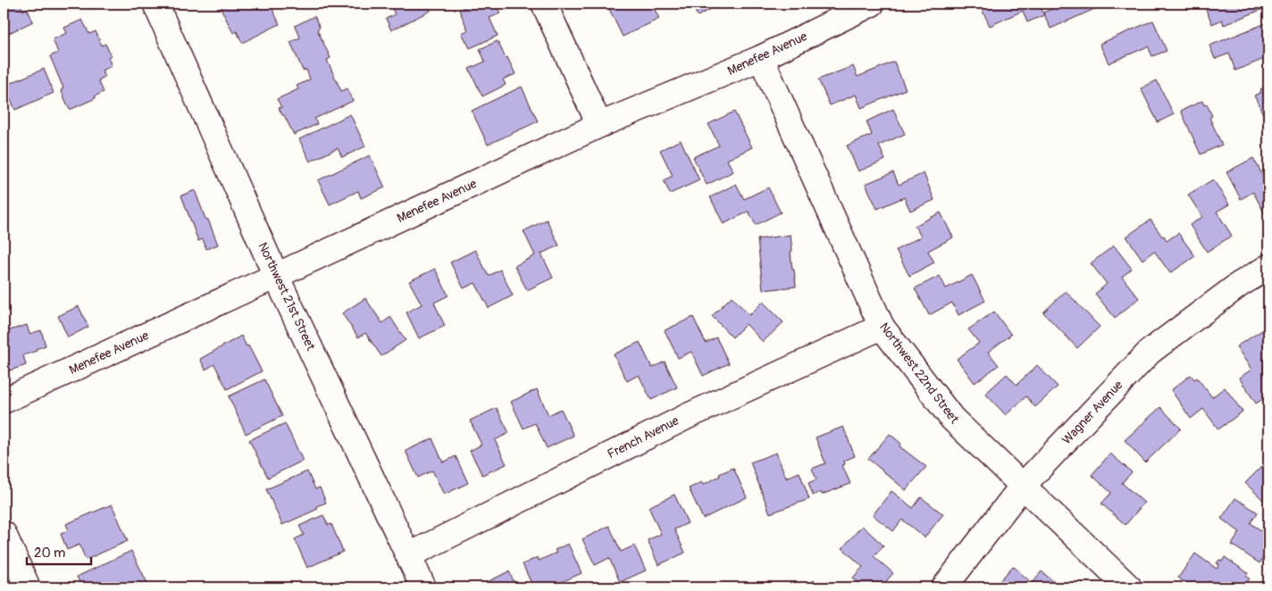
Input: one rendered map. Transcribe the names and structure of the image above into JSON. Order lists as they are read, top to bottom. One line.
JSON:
{"streets":{"street":["Menefee Avenue","Northwest 21st Street","Northwest 22nd Street","Wagner Avenue","French Avenue"]},"crossings":[["Menefee Avenue","Northwest 21st Street"],["Menefee Avenue","Northwest 22nd Street"],["Northwest 21st Street","French Avenue"],["Northwest 22nd Street","Wagner Avenue"],["Northwest 22nd Street","French Avenue"]],"scale_bar":"20 m"}
